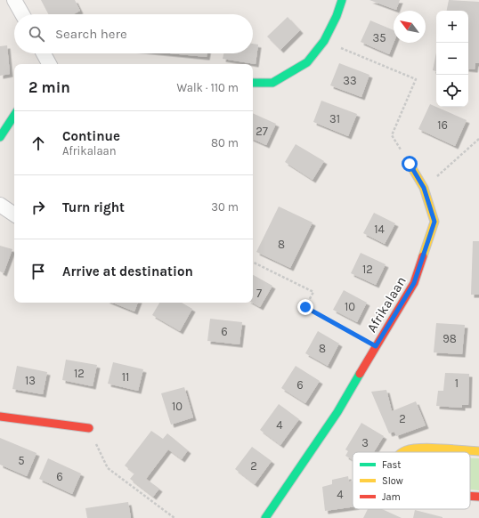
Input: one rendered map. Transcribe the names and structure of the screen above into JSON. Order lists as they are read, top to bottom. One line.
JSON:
{"streets":{"street":["Afrikalaan"]},"house_numbers":["35","33","31","16","27","14","8","12","7","10","6","98","8","12","11","13","1","6","10","2","4","3","5","2","6","4"],"legend":["Fast","Slow","Jam"],"north":"top left","page":{"map_buttons":["+","−"],"search":"Search here","heading":["2 min","Walk · 110 m"],"list":[["Continue","Afrikalaan","80 m"],["Turn right","30 m"],"Arrive at destination"]}}
